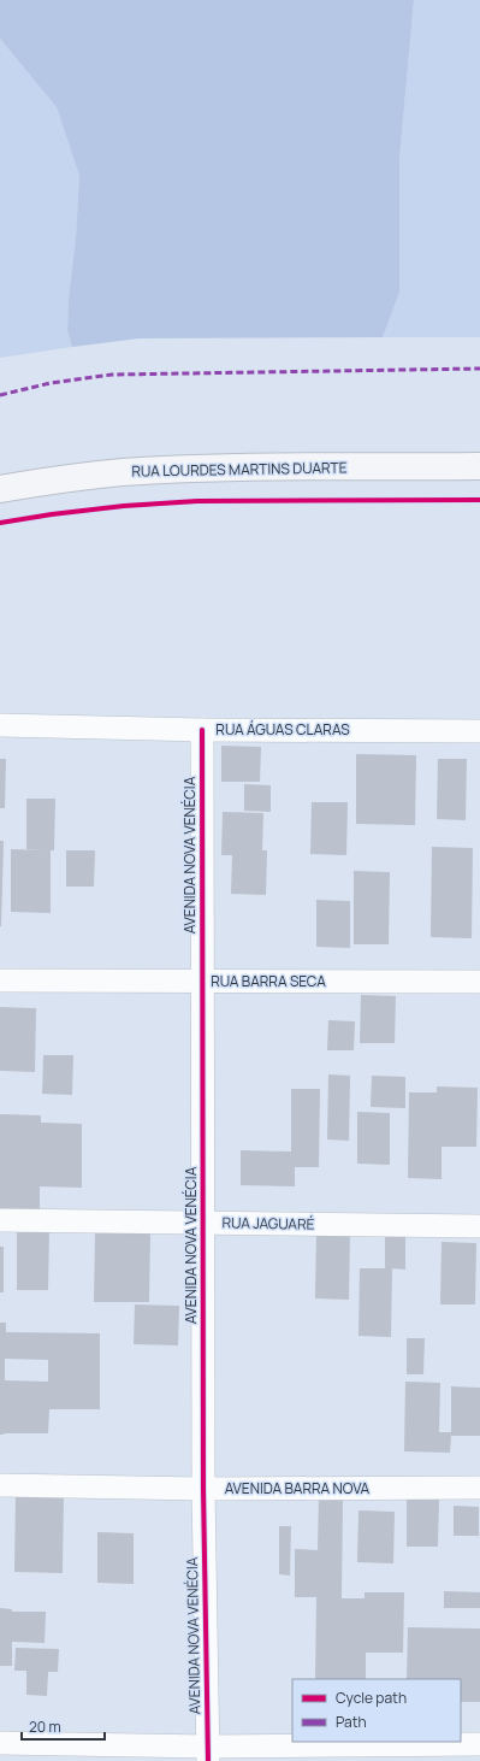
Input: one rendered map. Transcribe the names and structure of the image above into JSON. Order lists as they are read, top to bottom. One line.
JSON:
{"streets":{"main road":["RUA LOURDES MARTINS DUARTE"],"street":["RUA ÁGUAS CLARAS","AVENIDA NOVA VENÉCIA","RUA BARRA SECA","RUA JAGUARÉ","AVENIDA BARRA NOVA"]},"crossings":[["RUA ÁGUAS CLARAS","AVENIDA NOVA VENÉCIA"],["AVENIDA NOVA VENÉCIA","RUA BARRA SECA"],["AVENIDA NOVA VENÉCIA","RUA JAGUARÉ"],["AVENIDA NOVA VENÉCIA","AVENIDA BARRA NOVA"]],"legend":["Cycle path","Path"],"scale_bar":"20 m"}
